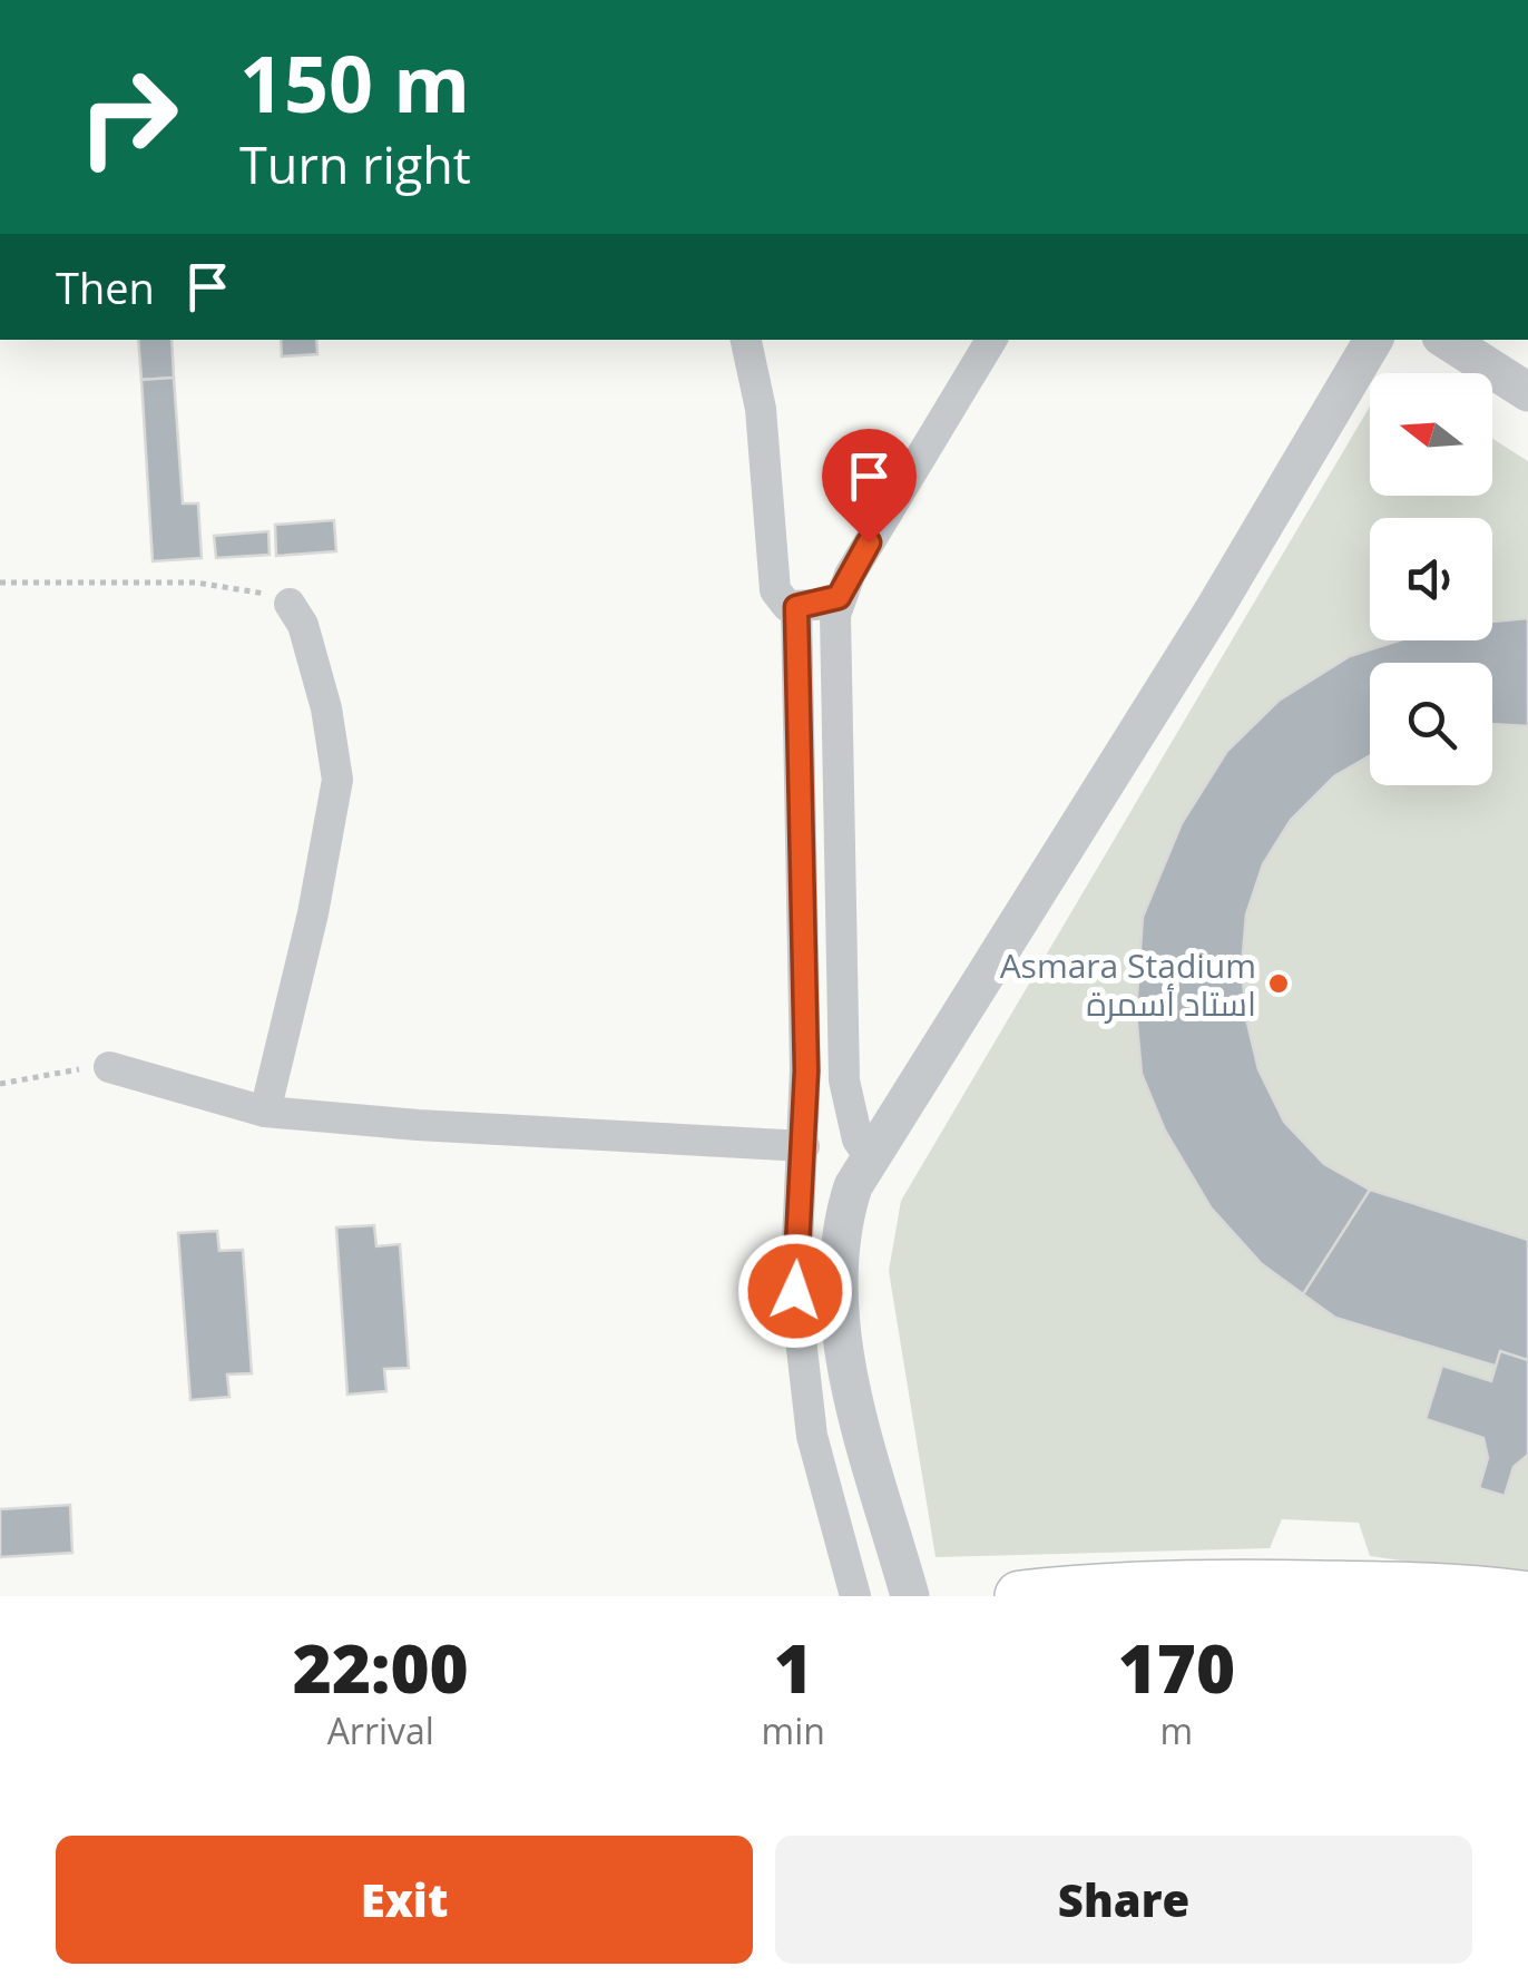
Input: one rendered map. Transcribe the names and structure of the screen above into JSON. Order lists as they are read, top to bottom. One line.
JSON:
{"places":["Asmara Stadium استاد أسمرة"],"north":"left","page":{"turn":["150 m","Turn right"],"then":"Then","eta":["22:00","Arrival","1","min","170","m"],"buttons":["Exit","Share"]}}
